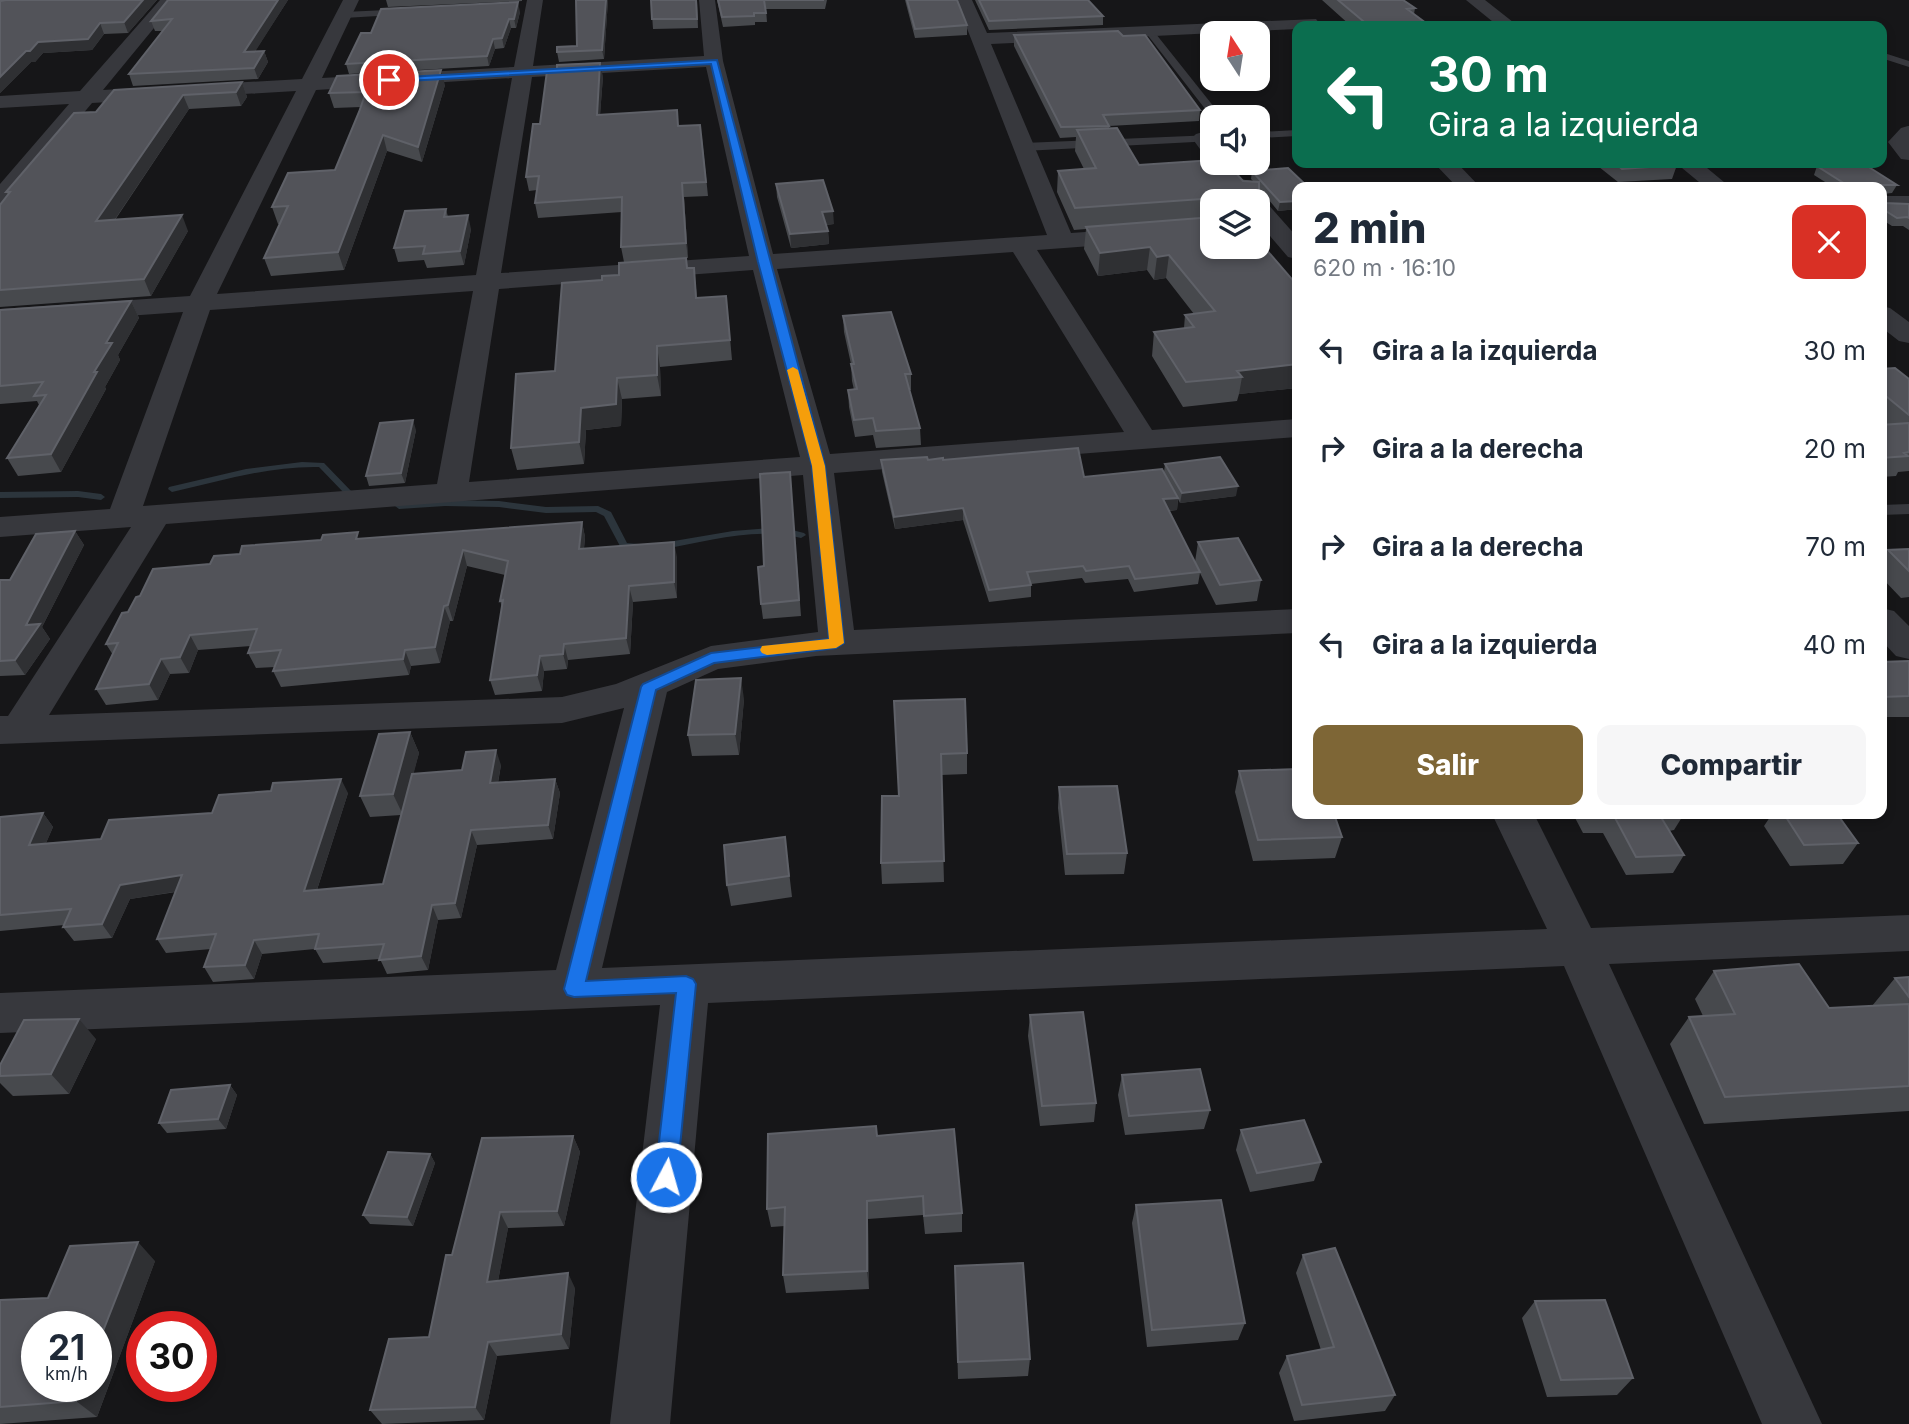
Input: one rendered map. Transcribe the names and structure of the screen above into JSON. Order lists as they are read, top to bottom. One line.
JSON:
{"north":"top","page":{"turn":["30 m","Gira a la izquierda"],"heading":["2 min","620 m · 16:10"],"list":[{"name":"Gira a la izquierda","value":"30 m"},{"name":"Gira a la derecha","value":"20 m"},{"name":"Gira a la derecha","value":"70 m"},{"name":"Gira a la izquierda","value":"40 m"}],"buttons":["Salir","Compartir"],"speed":"21 km/h","limit":"30"}}
